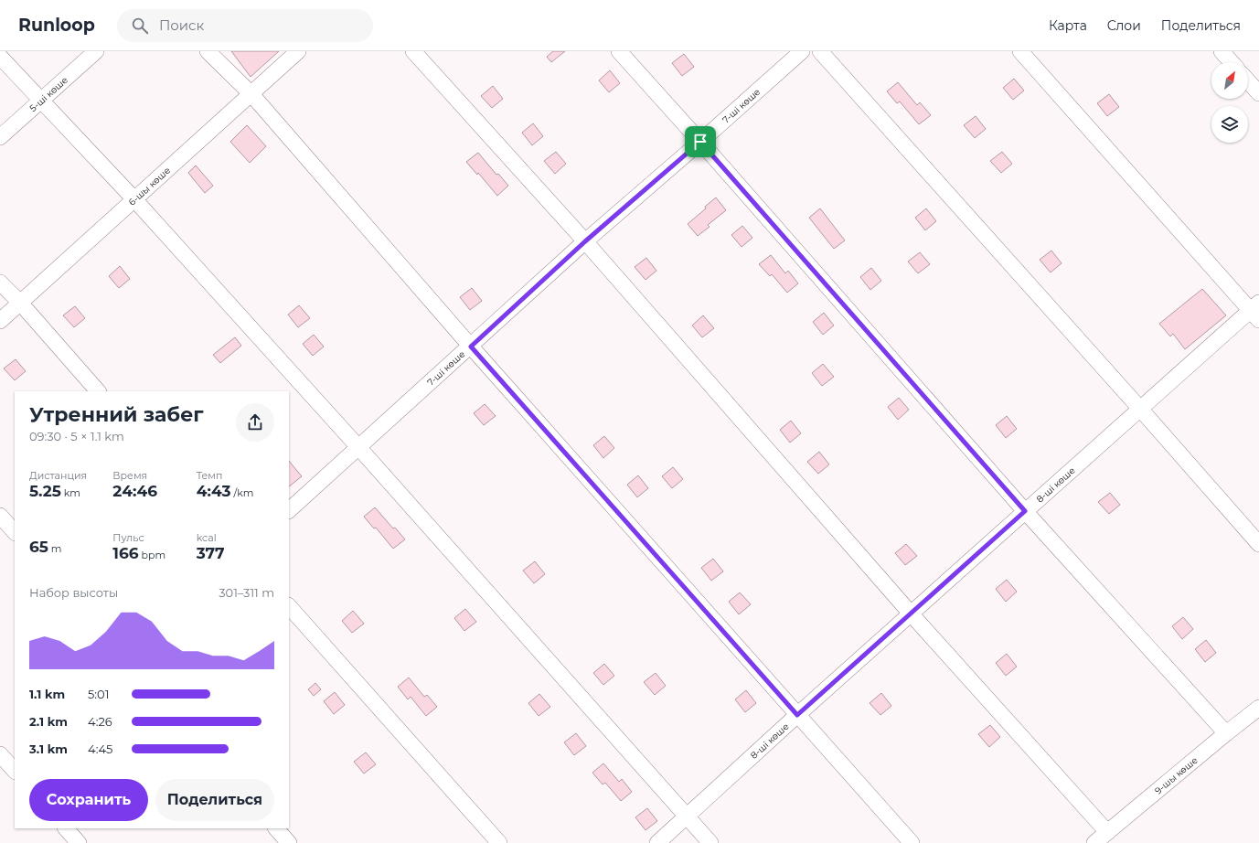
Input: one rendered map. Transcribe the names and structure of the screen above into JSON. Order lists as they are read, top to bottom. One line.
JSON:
{"streets":{"lane":["5-ші көше","7-ші көше","6-шы көше","8-ші көше","9-шы көше"]},"north":"top right","page":{"header":"Runloop","search":"Поиск","nav":["Карта","Слои","Поделиться"],"heading":["Утренний забег","09:30 · 5 × 1.1 km"],"stats":[["Дистанция","5.25 km"],["Время","24:46"],["Темп","4:43 /km"],["65 m"],["Пульс","166 bpm"],["kcal","377"]],"chart":["Набор высоты","301–311 m"],"list":[{"name":"1.1 km","note":"5:01"},{"name":"2.1 km","note":"4:26"},{"name":"3.1 km","note":"4:45"}],"buttons":["Сохранить","Поделиться"]}}
